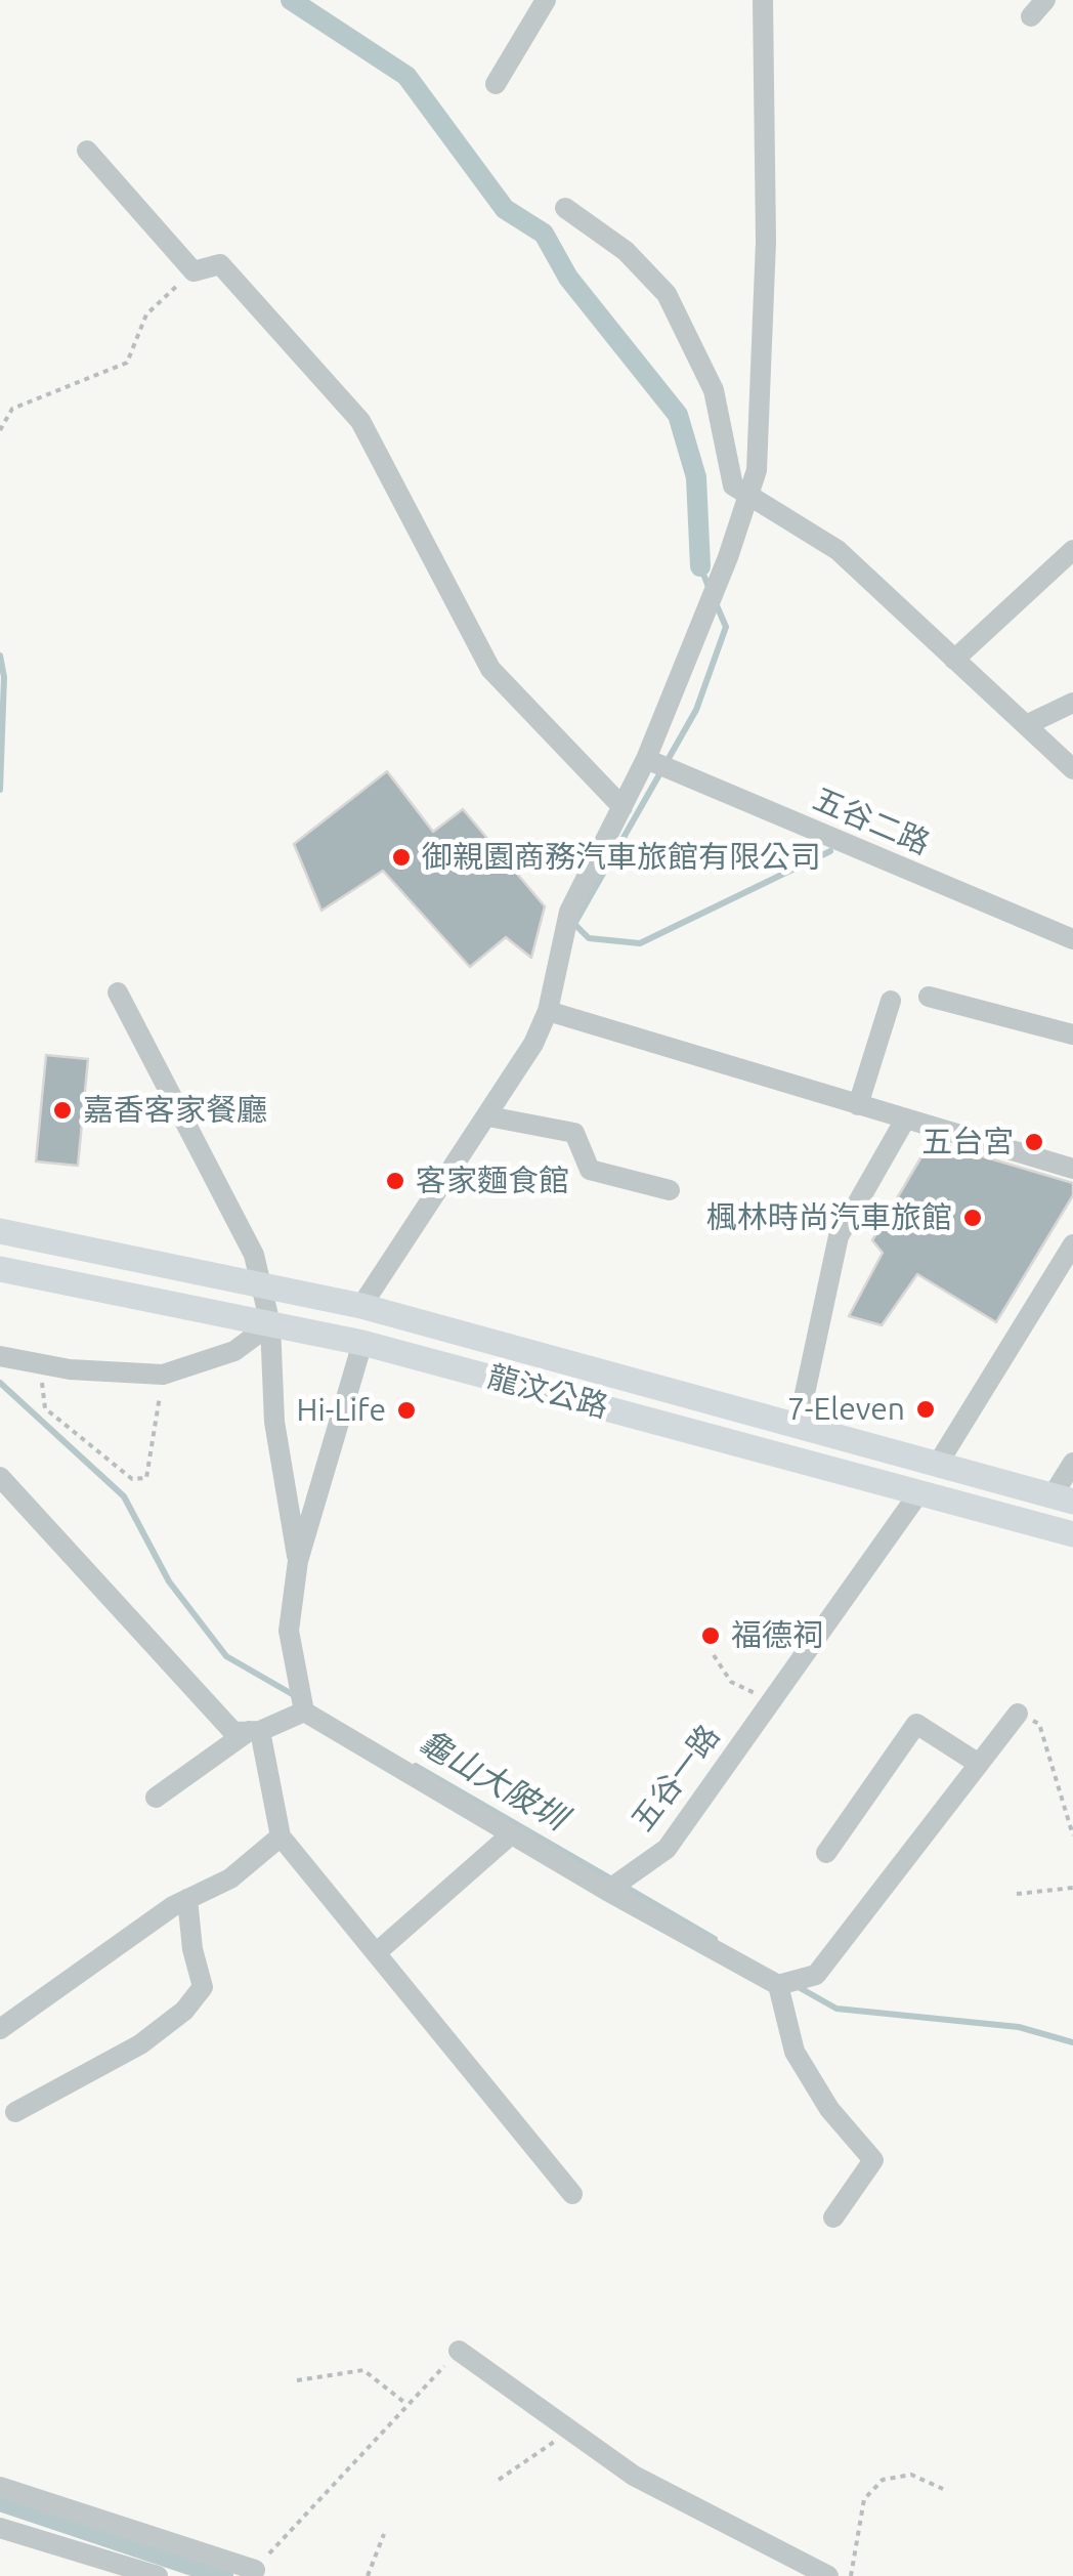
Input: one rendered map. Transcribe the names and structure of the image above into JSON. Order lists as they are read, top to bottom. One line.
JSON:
{"streets":{"main road":["龍汶公路"],"street":["五谷二路","五谷一路"]},"crossings":[["龍汶公路","五谷一路"]],"water":["龜山大陂圳"],"places":["御親園商務汽車旅館有限公司","嘉香客家餐廳","五台宮","客家麵食館","楓林時尚汽車旅館","7-Eleven","Hi-Life","福德祠"]}
